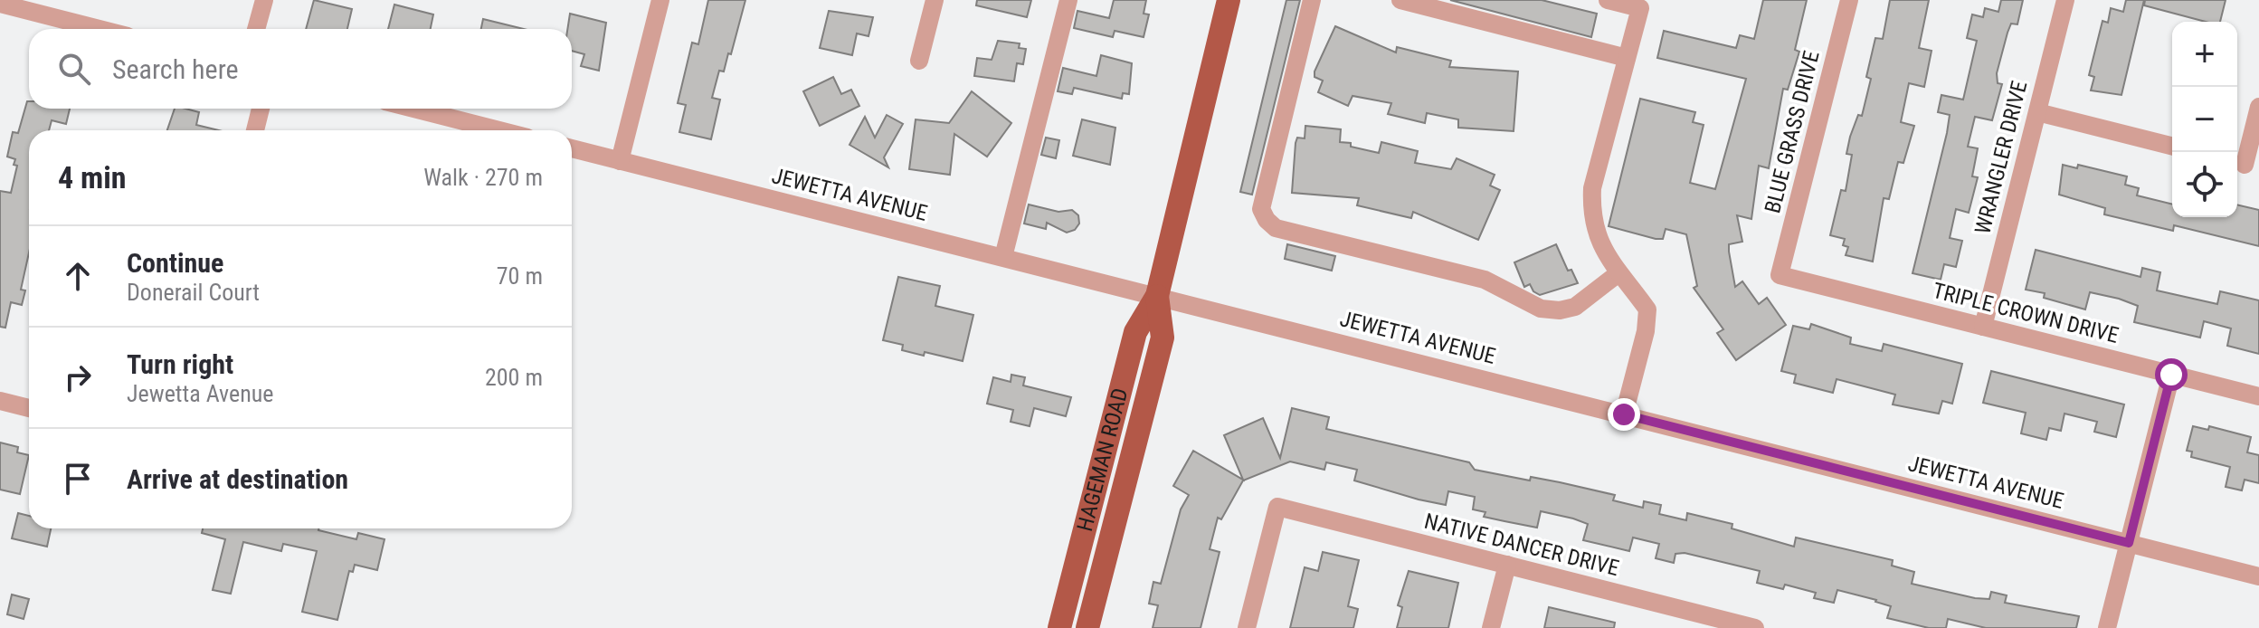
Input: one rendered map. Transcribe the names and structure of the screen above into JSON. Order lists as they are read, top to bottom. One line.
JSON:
{"streets":{"main road":["HAGEMAN ROAD"],"street":["BLUE GRASS DRIVE","WRANGLER DRIVE","JEWETTA AVENUE","TRIPLE CROWN DRIVE","NATIVE DANCER DRIVE"]},"crossings":[["BLUE GRASS DRIVE","TRIPLE CROWN DRIVE"],["WRANGLER DRIVE","TRIPLE CROWN DRIVE"],["JEWETTA AVENUE","HAGEMAN ROAD"]],"page":{"map_buttons":["+","−"],"search":"Search here","heading":["4 min","Walk · 270 m"],"list":[["Continue","Donerail Court","70 m"],["Turn right","Jewetta Avenue","200 m"],"Arrive at destination"]}}
